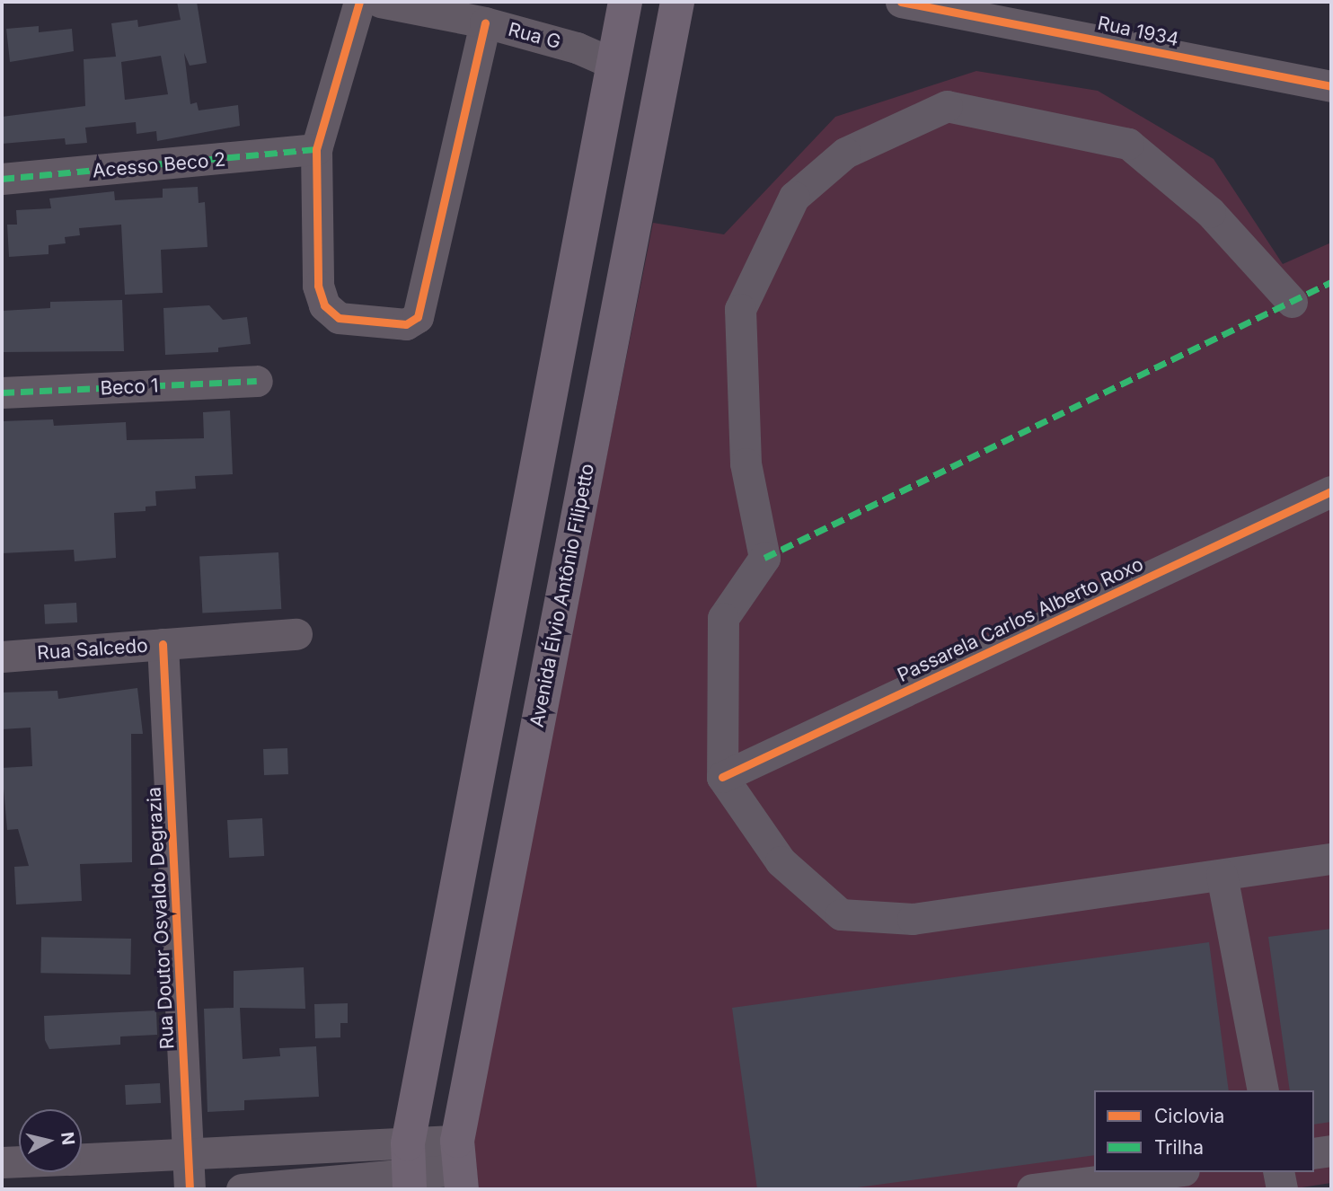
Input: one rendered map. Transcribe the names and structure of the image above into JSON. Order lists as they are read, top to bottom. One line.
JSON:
{"streets":{"main road":["Avenida Élvio Antônio Filipetto"],"street":["Rua 1934","Rua G","Acesso Beco 2","Beco 1","Passarela Carlos Alberto Roxo","Rua Salcedo","Rua Doutor Osvaldo Degrazia"]},"crossings":[["Rua Salcedo","Rua Doutor Osvaldo Degrazia"]],"legend":["Ciclovia","Trilha"],"north":"right"}
